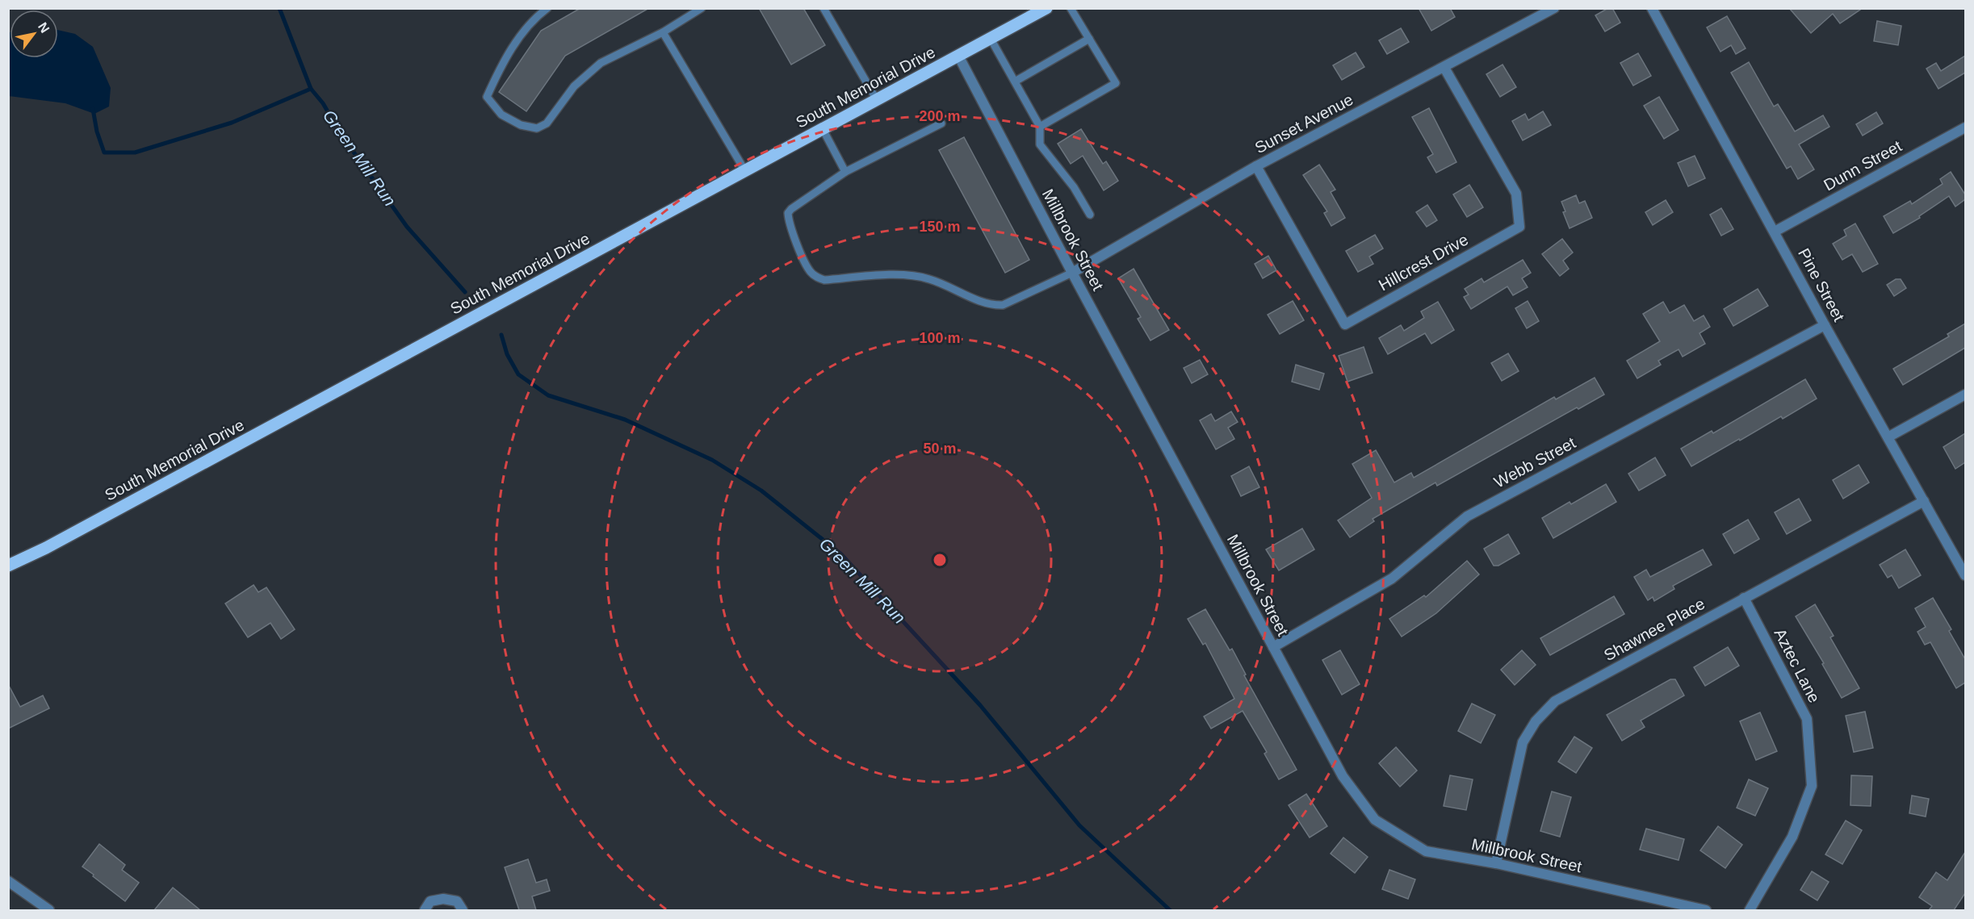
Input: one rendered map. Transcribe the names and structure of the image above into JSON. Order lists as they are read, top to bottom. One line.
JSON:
{"streets":{"main road":["South Memorial Drive"],"street":["Sunset Avenue","Dunn Street","Millbrook Street","Hillcrest Drive","Pine Street","Webb Street","Shawnee Place","Aztec Lane"]},"crossings":[["South Memorial Drive","Millbrook Street"],["Sunset Avenue","Millbrook Street"],["Sunset Avenue","Hillcrest Drive"],["Dunn Street","Pine Street"],["Millbrook Street","Webb Street"],["Millbrook Street","Shawnee Place"],["Pine Street","Webb Street"],["Pine Street","Shawnee Place"],["Shawnee Place","Aztec Lane"]],"water":["Green Mill Run"],"north":"top right","rings":["200 m","150 m","100 m","50 m"]}
